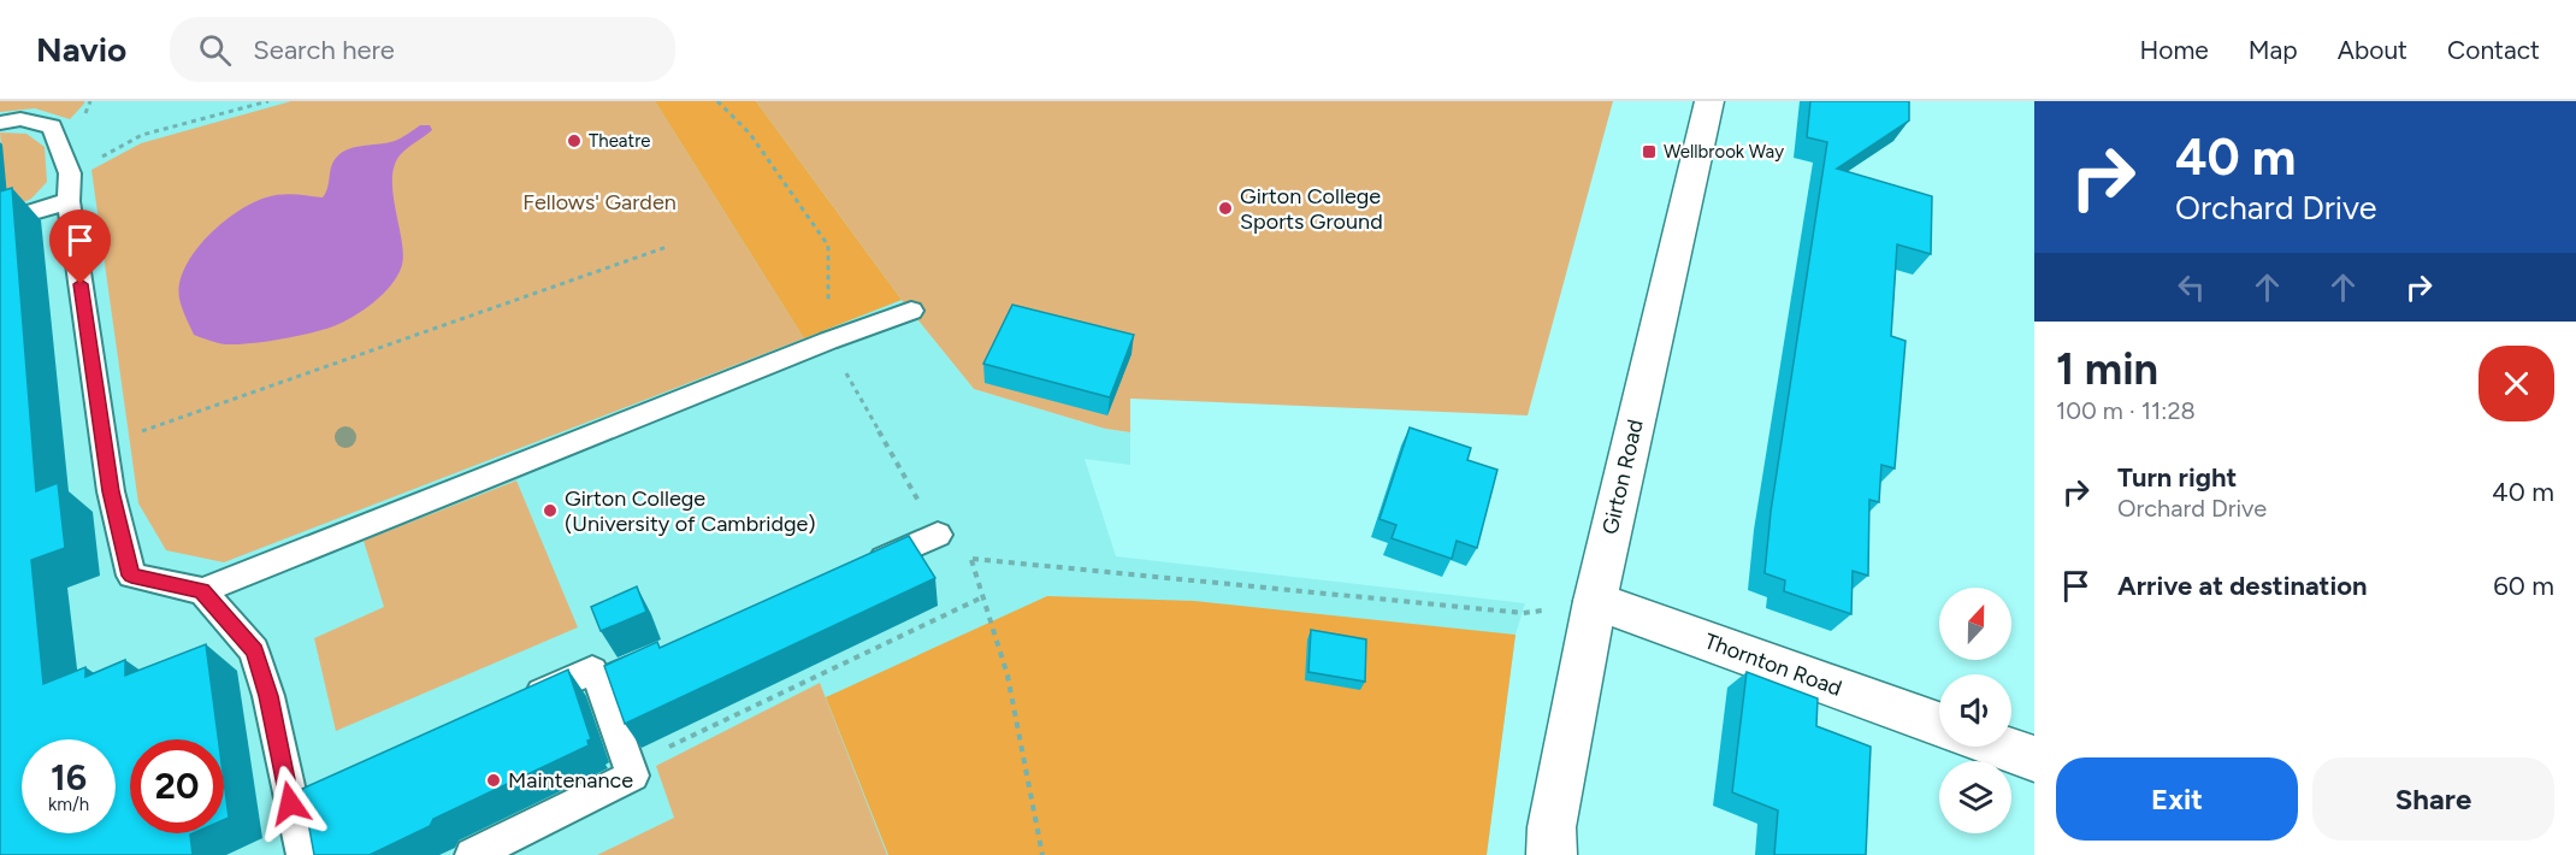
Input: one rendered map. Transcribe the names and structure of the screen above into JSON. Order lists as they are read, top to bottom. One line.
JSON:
{"streets":{"street":["Girton Road","Thornton Road"]},"crossings":[["Girton Road","Thornton Road"]],"parks":["Fellows' Garden"],"places":{"other":["Theatre","Girton College Sports Ground","Girton College (University of Cambridge)","Maintenance"],"transit":["Wellbrook Way"]},"north":"top","page":{"header":"Navio","search":"Search here","nav":["Home","Map","About","Contact"],"turn":["40 m","Orchard Drive"],"heading":["1 min","100 m · 11:28"],"list":[{"name":"Turn right","note":"Orchard Drive","value":"40 m"},{"name":"Arrive at destination","value":"60 m"}],"speed":"16 km/h","limit":"20","buttons":["Exit","Share"]}}
